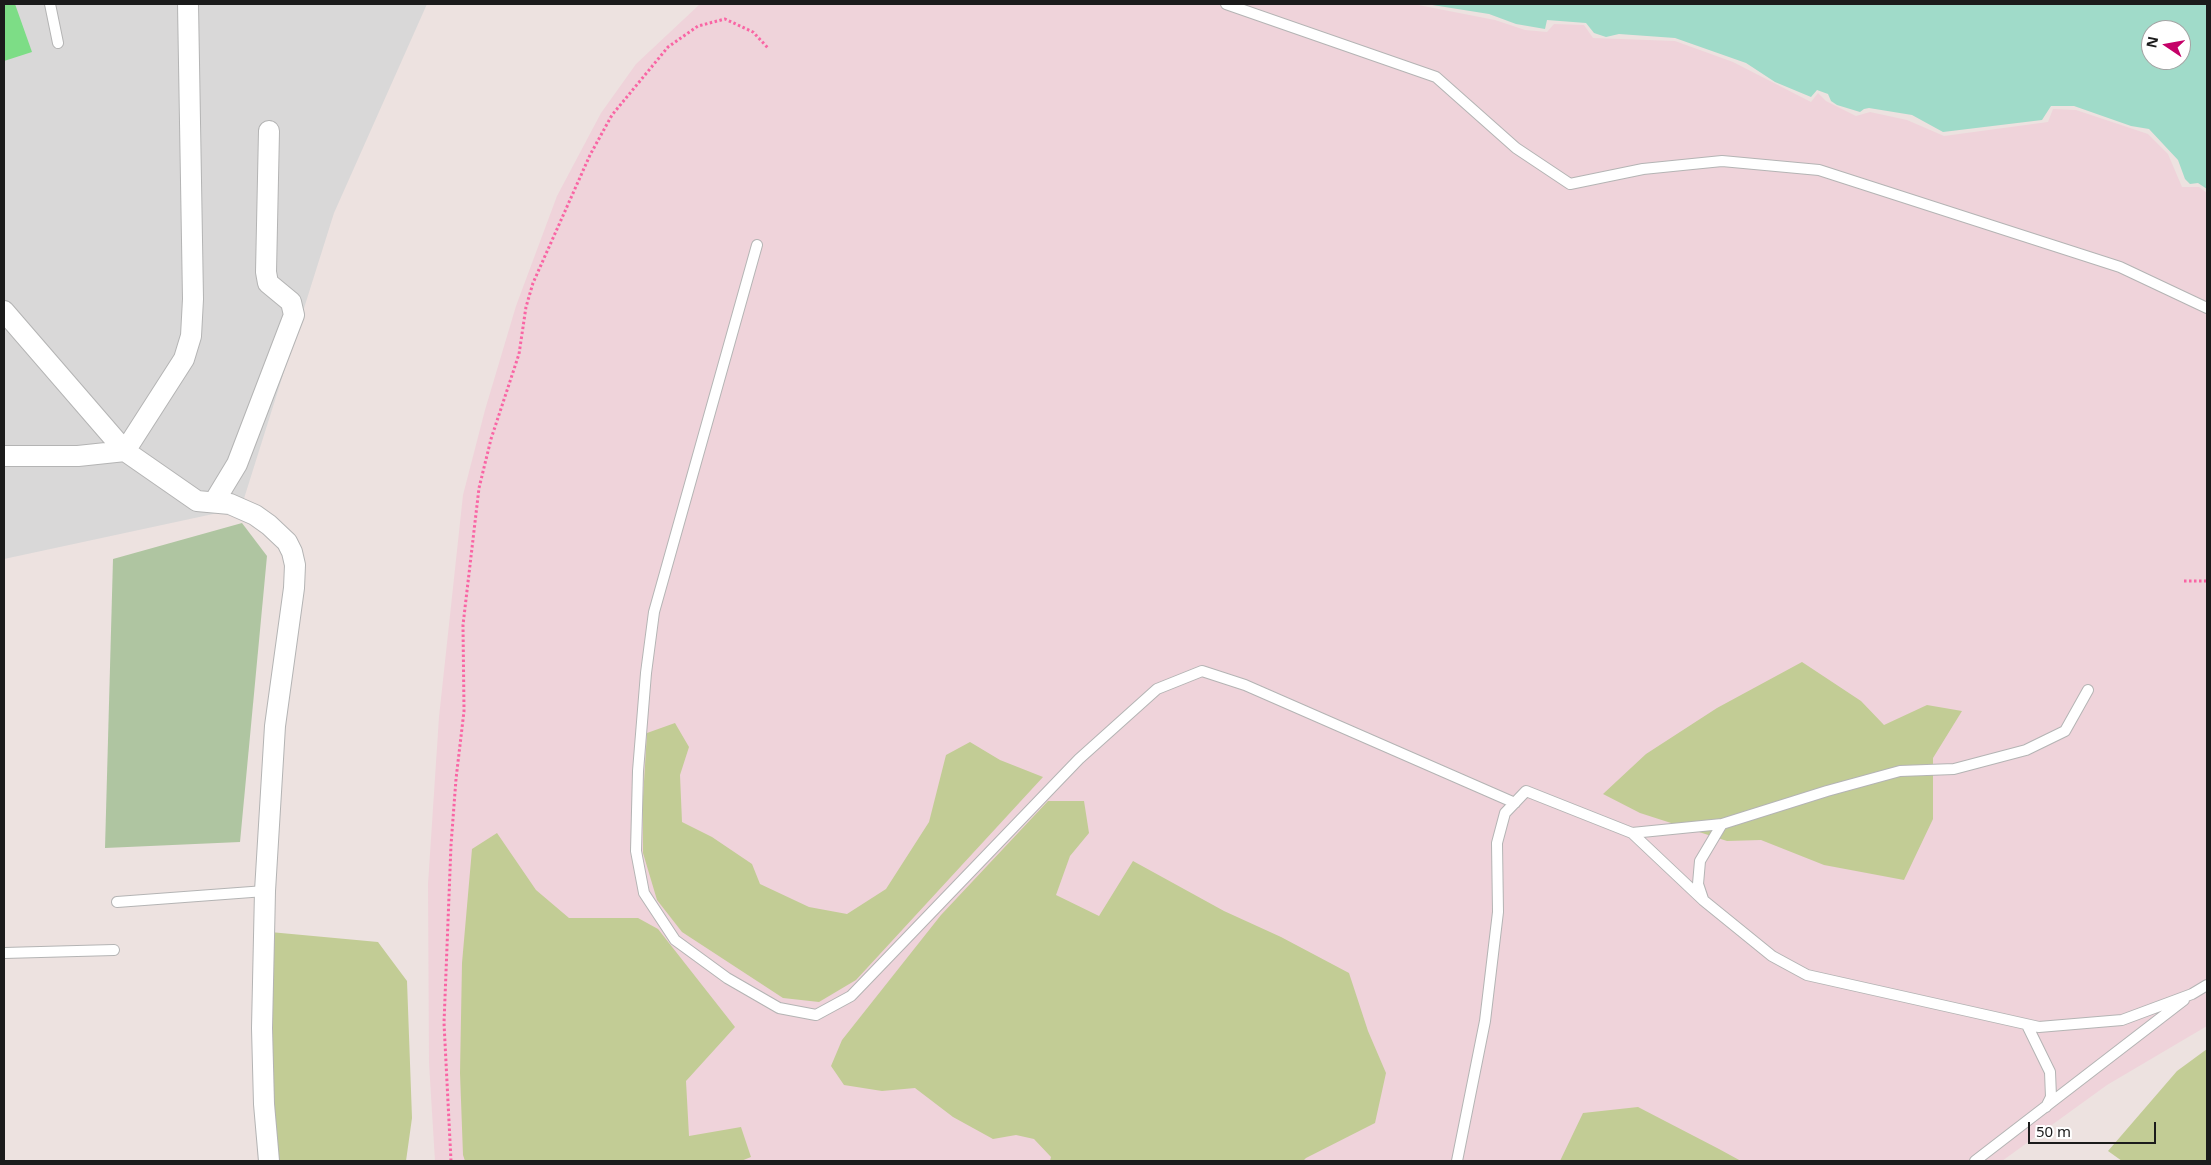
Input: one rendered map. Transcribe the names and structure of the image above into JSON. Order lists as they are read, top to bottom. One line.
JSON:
{"scale_bar":"50 m","north":"left"}
